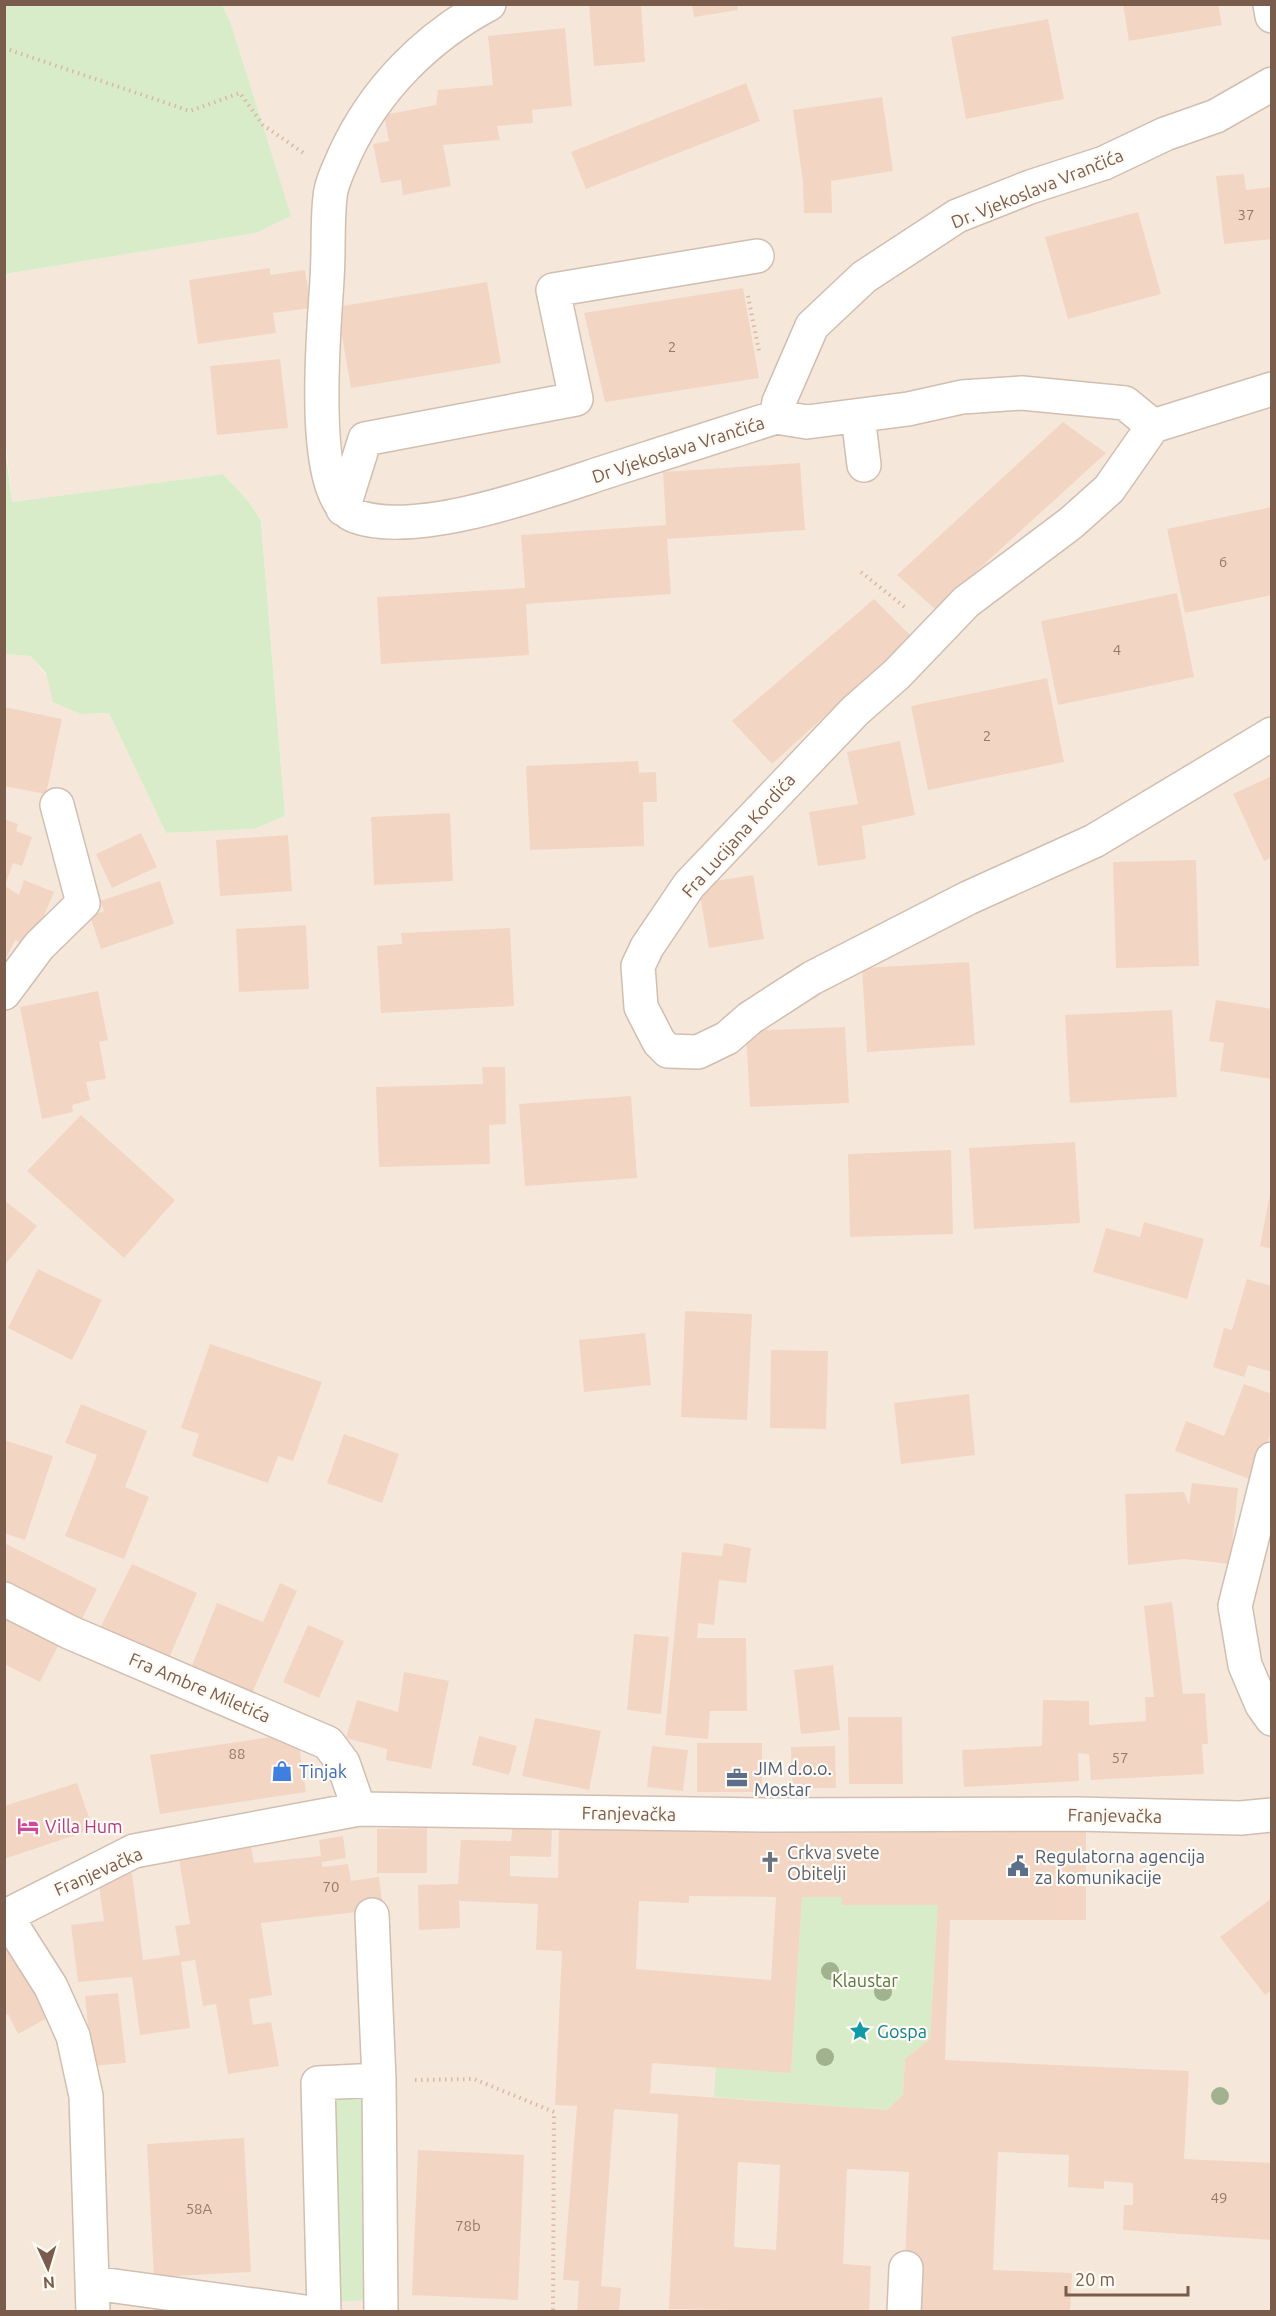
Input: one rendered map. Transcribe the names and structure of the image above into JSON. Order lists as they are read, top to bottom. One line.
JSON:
{"streets":{"street":["Dr. Vjekoslava Vrančića","Dr Vjekoslava Vrančića","Fra Lucijana Kordića","Fra Ambre Miletića","Franjevačka"]},"crossings":[["Dr. Vjekoslava Vrančića","Dr Vjekoslava Vrančića"],["Dr Vjekoslava Vrančića","Fra Lucijana Kordića"],["Fra Ambre Miletića","Franjevačka"]],"parks":["Klaustar"],"places":{"shop":["Tinjak"],"office":["JIM d.o.o. Mostar"],"hotel":["Villa Hum"],"church":["Crkva svete Obitelji"],"public building":["Regulatorna agencija za komunikacije"],"place":["Gospa"]},"house_numbers":["37","2","6","4","2","88","57","70","49","58A","78b"],"scale_bar":"20 m","north":"bottom"}
